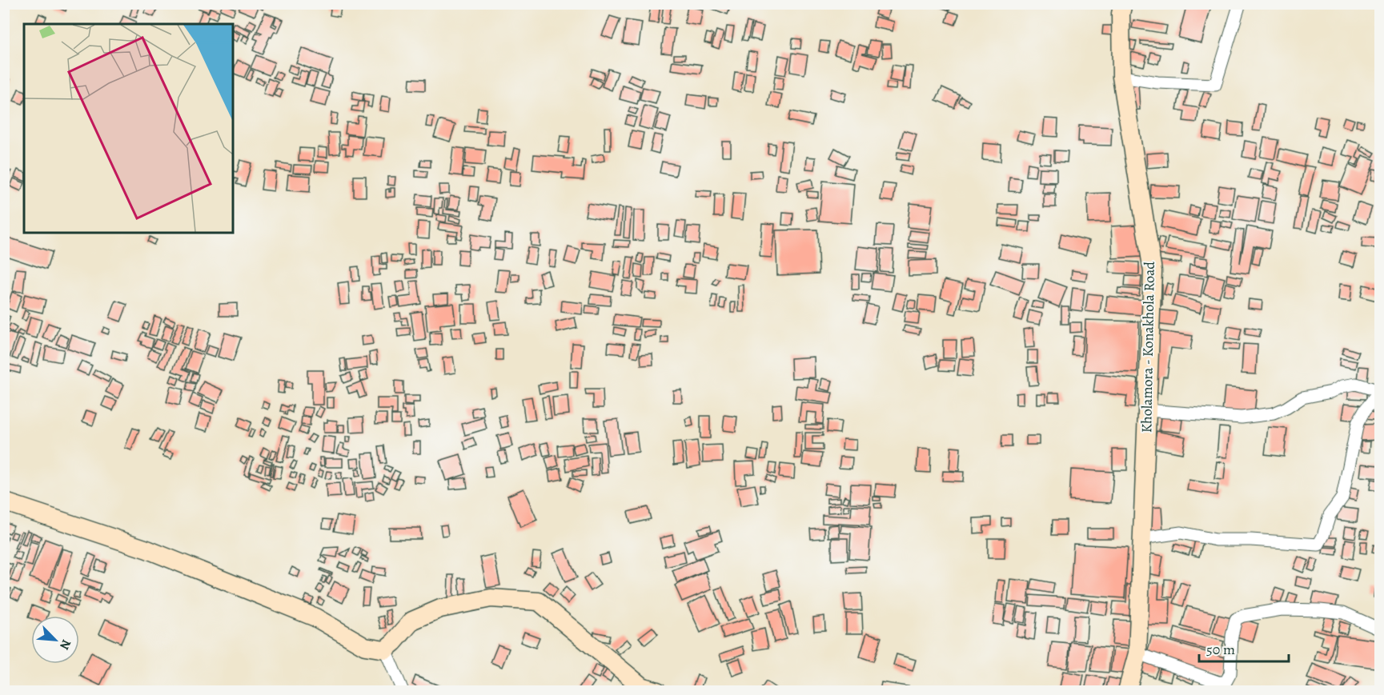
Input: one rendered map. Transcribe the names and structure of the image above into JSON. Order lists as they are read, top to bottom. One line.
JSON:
{"streets":{"street":["Kholamora - Konakhola Road"]},"scale_bar":"50 m","north":"bottom right"}
